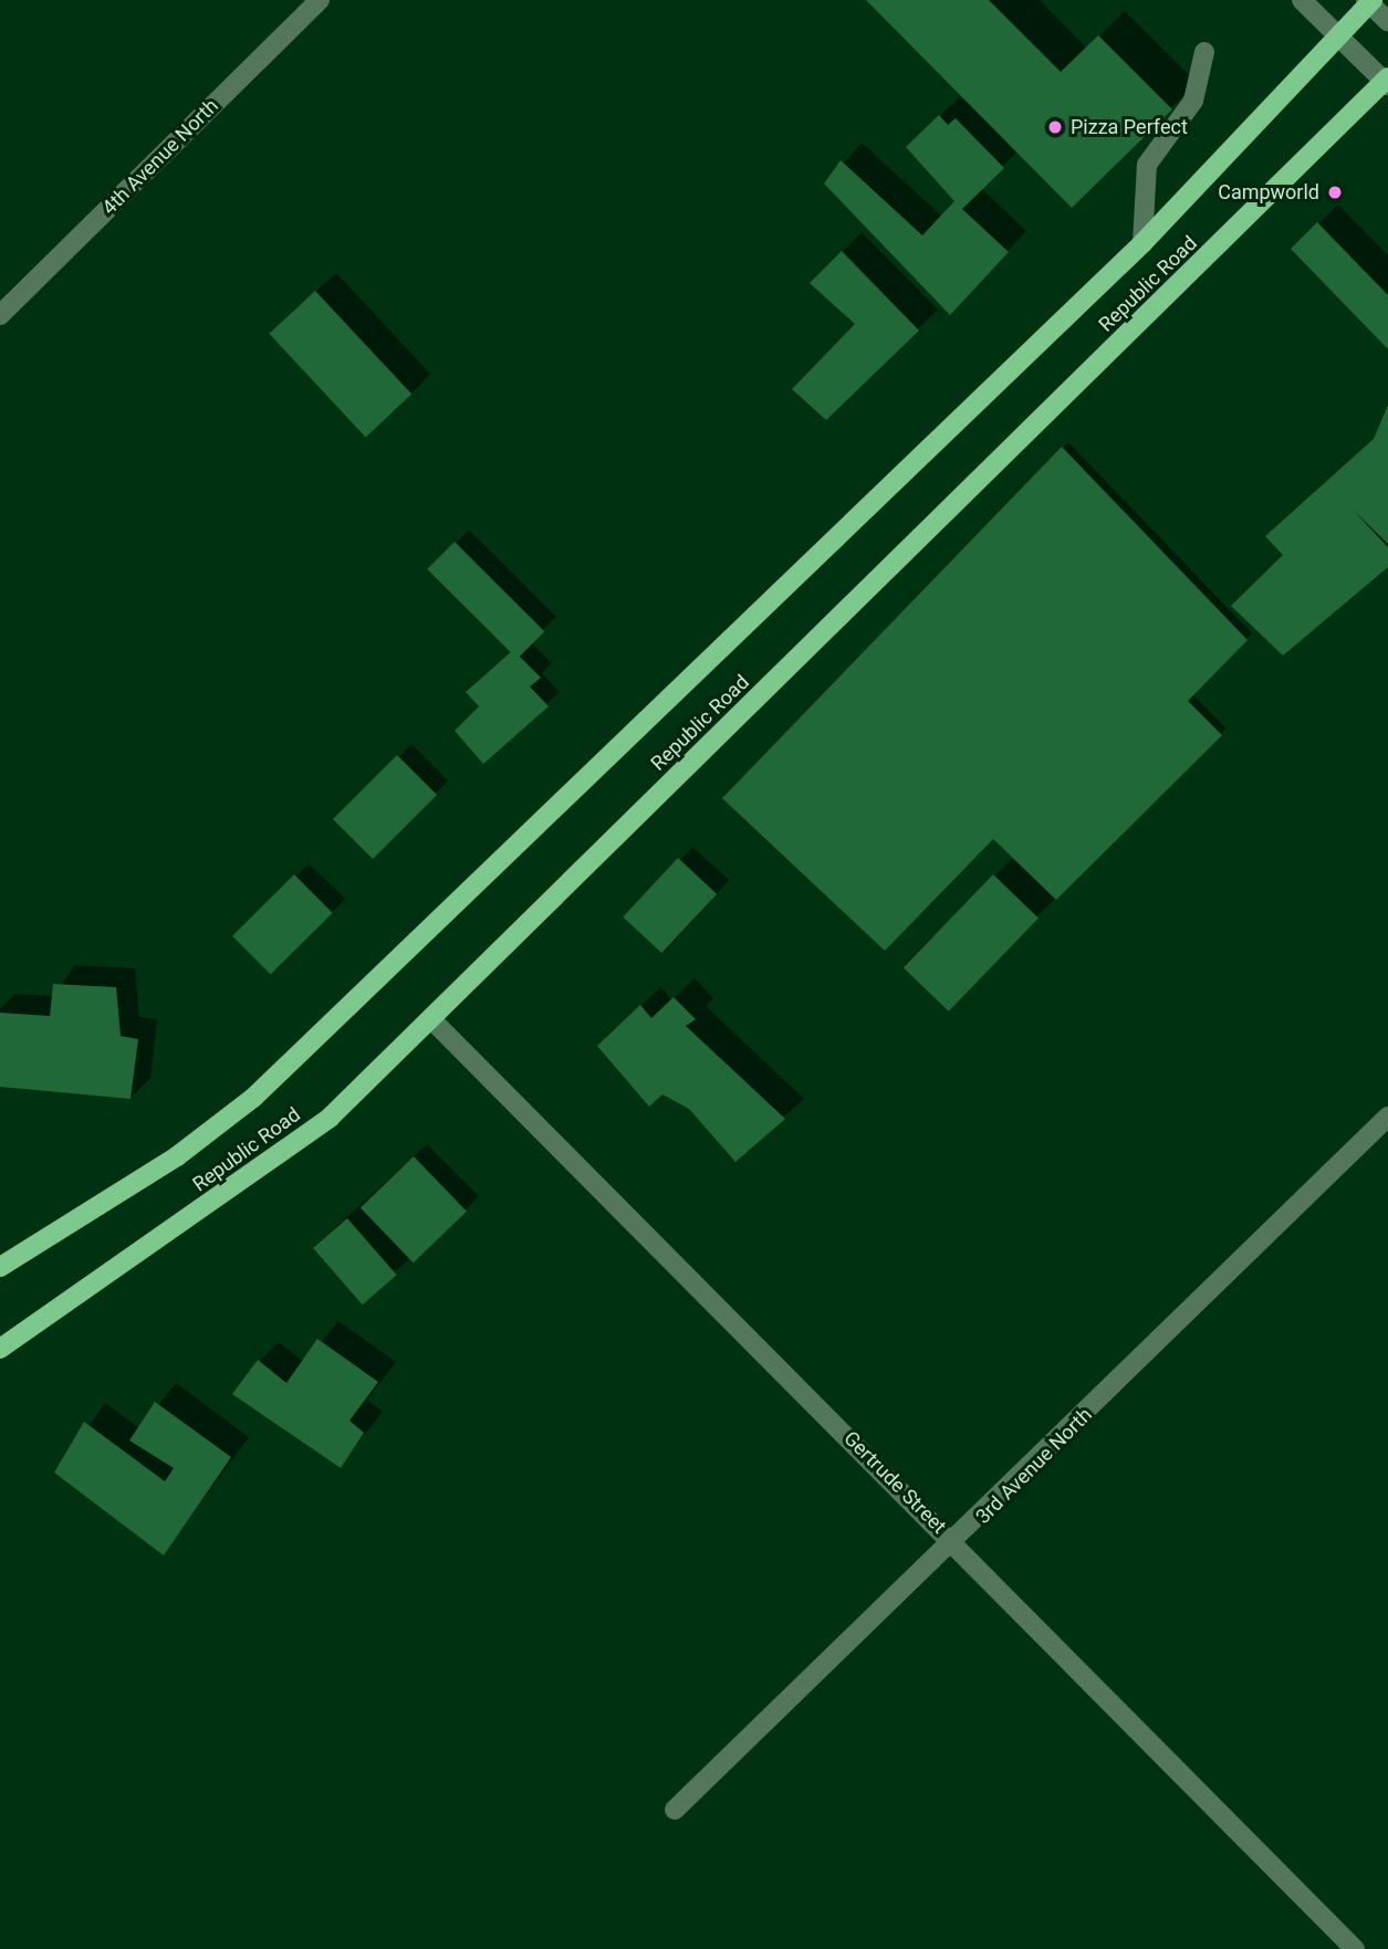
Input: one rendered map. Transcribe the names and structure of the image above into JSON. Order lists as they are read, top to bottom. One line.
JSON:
{"streets":{"main road":["Republic Road"],"street":["4th Avenue North","3rd Avenue North","Gertrude Street"]},"crossings":[["Republic Road","Gertrude Street"],["3rd Avenue North","Gertrude Street"]],"places":["Pizza Perfect","Campworld"]}
